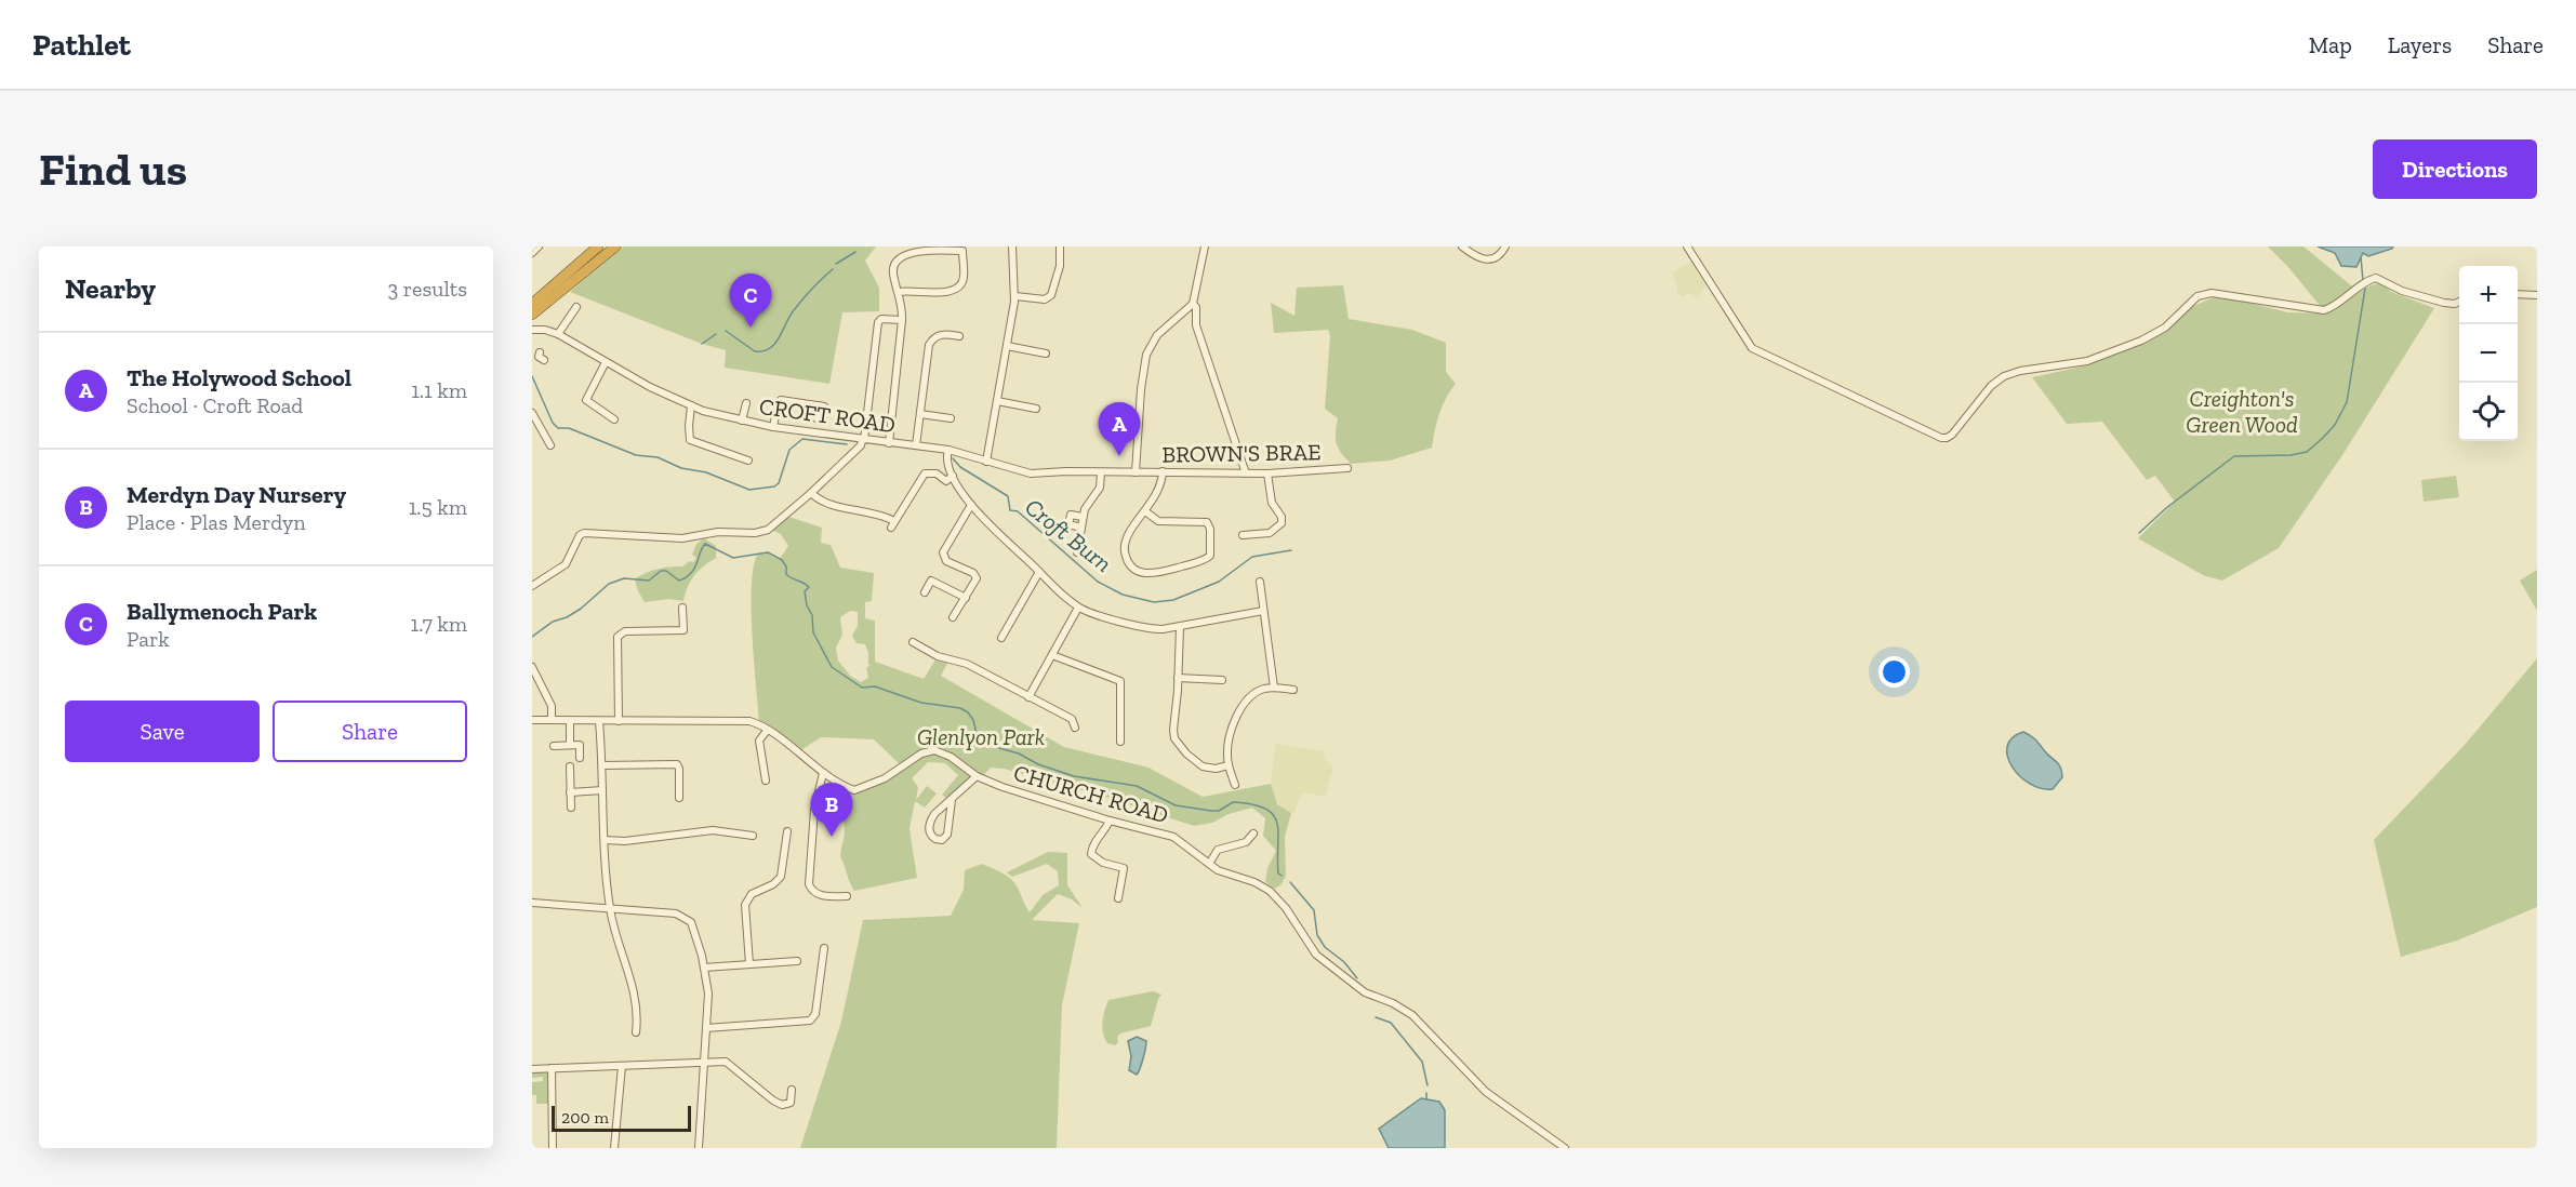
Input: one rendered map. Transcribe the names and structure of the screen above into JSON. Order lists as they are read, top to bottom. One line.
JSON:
{"streets":{"street":["CROFT ROAD","BROWN'S BRAE","CHURCH ROAD"]},"crossings":[["CROFT ROAD","BROWN'S BRAE"]],"water":["Croft Burn"],"parks":["Creighton's Green Wood","Glenlyon Park"],"scale_bar":"200 m","page":{"header":"Pathlet","nav":["Map","Layers","Share"],"buttons":["Directions",["Save","Share"]],"title":"Find us","heading":["Nearby","3 results"],"map_buttons":["+","−"],"pins":["C","A","B"],"list":[{"mark":"A","name":"The Holywood School","note":"School · Croft Road","value":"1.1 km"},{"mark":"B","name":"Merdyn Day Nursery","note":"Place · Plas Merdyn","value":"1.5 km"},{"mark":"C","name":"Ballymenoch Park","note":"Park","value":"1.7 km"}],"scale":"200 m"}}
